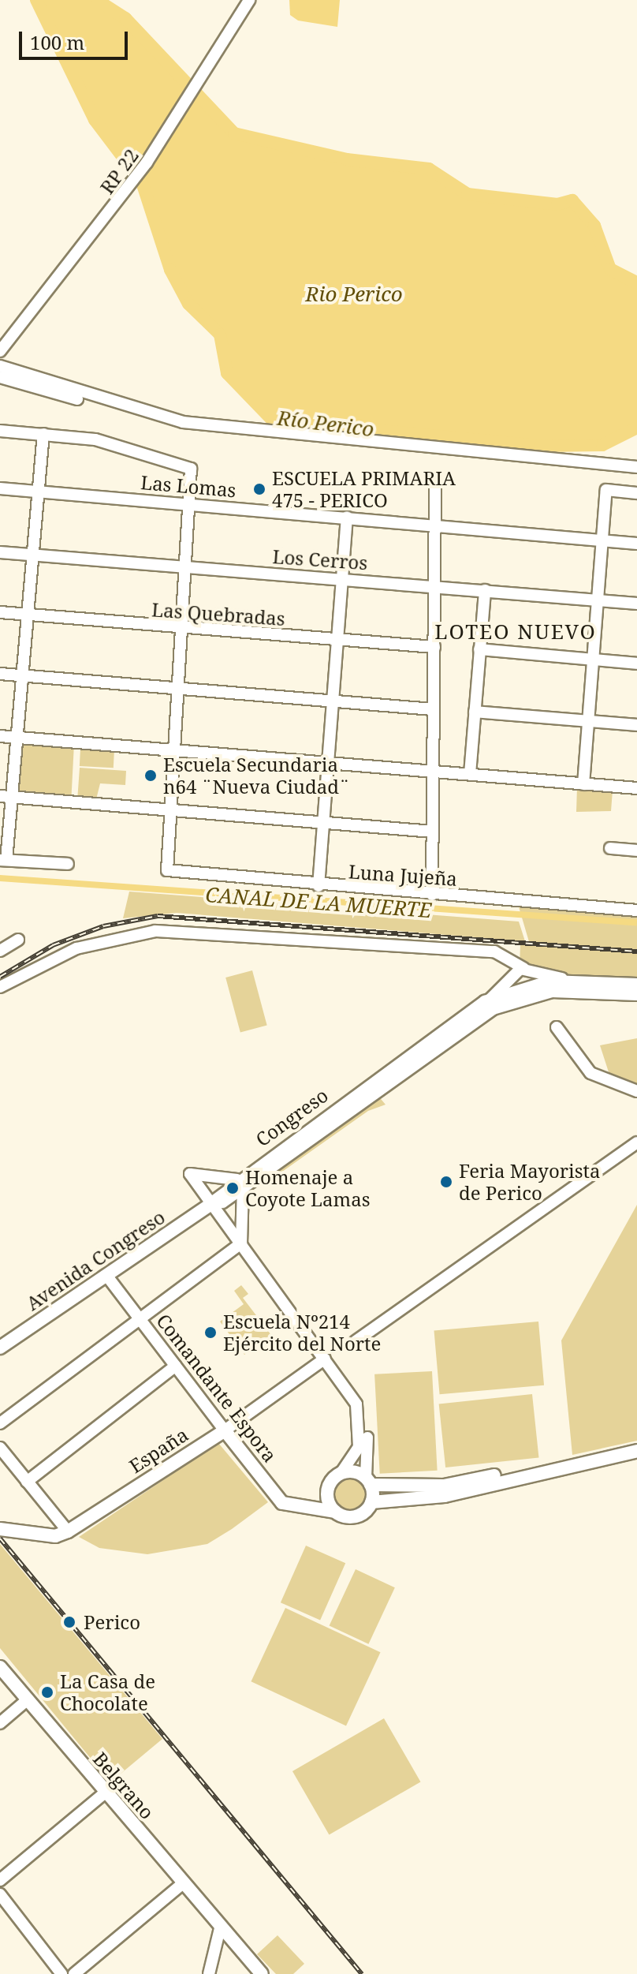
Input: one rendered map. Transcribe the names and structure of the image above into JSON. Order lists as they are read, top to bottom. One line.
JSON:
{"streets":{"main road":["Congreso","Avenida Congreso","Comandante Espora","España","Belgrano"],"street":["RP 22","Las Lomas","Los Cerros","Las Quebradas","Luna Jujeña"]},"crossings":[["Congreso","Avenida Congreso"],["Avenida Congreso","Comandante Espora"],["Comandante Espora","España"]],"districts":["LOTEO NUEVO"],"water":["Rio Perico","Río Perico","CANAL DE LA MUERTE"],"places":["ESCUELA PRIMARIA 475 - PERICO","Escuela Secundaria n64 ¨Nueva Ciudad¨","Feria Mayorista de Perico","Homenaje a Coyote Lamas","Escuela Nº214 Ejército del Norte","Perico","La Casa de Chocolate"],"scale_bar":"100 m"}
